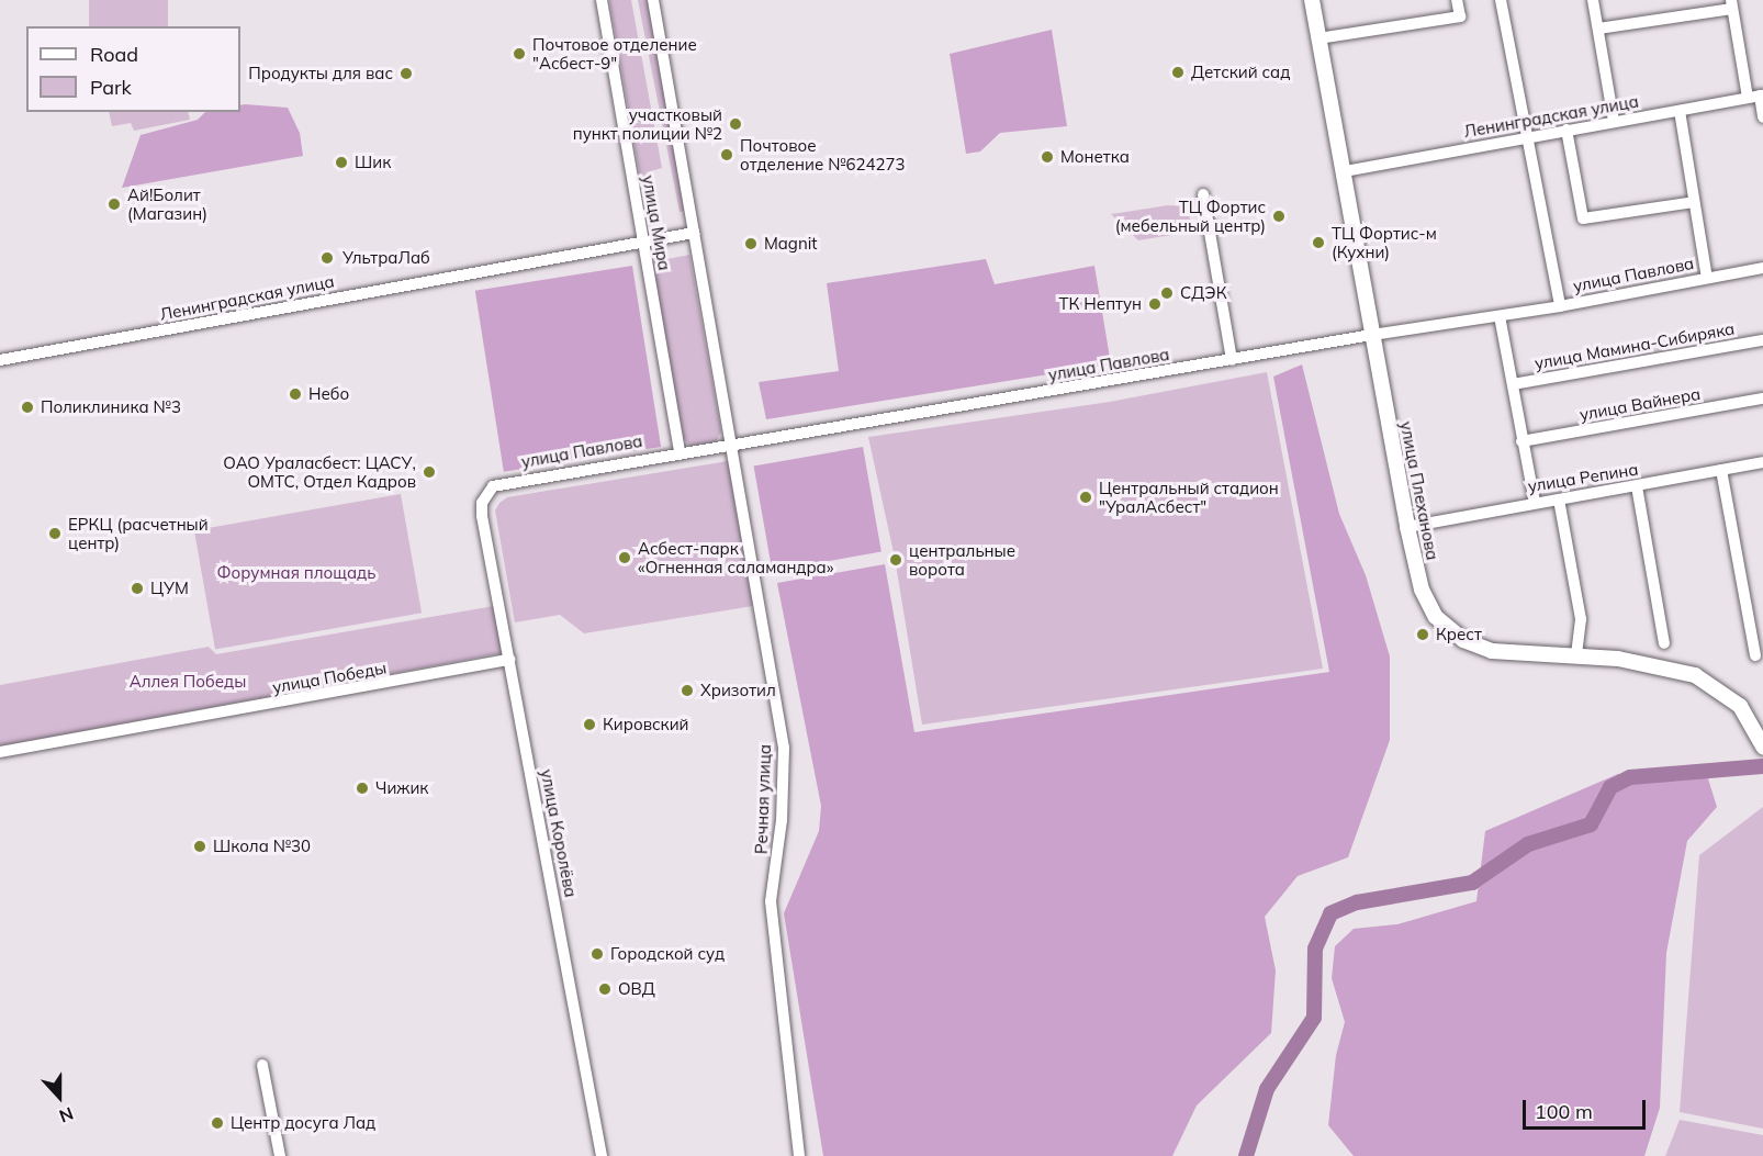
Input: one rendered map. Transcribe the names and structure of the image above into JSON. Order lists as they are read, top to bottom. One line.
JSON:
{"streets":{"main road":["улица Плеханова"],"street":["Ленинградская улица","улица Мира","улица Павлова","улица Мамина-Сибиряка","улица Вайнера","улица Репина","улица Победы","Речная улица","улица Королёва"]},"crossings":[["Ленинградская улица","улица Мира"],["Ленинградская улица","улица Плеханова"],["улица Мира","улица Павлова"],["улица Павлова","улица Плеханова"],["улица Павлова","Речная улица"],["улица Павлова","улица Королёва"],["улица Репина","улица Плеханова"],["улица Победы","улица Королёва"]],"parks":["Форумная площадь","Аллея Победы"],"places":["Почтовое отделение \"Асбест-9\"","Детский сад","Продукты для вас","участковый пункт полиции №2","Почтовое отделение №624273","Монетка","Шик","Ай!Болит (Магазин)","ТЦ Фортис (мебельный центр)","ТЦ Фортис-м (Кухни)","Magnit","УльтраЛаб","СДЭК","ТК Нептун","Небо","Поликлиника №3","ОАО Ураласбест: ЦАСУ, ОМТС, Отдел Кадров","Центральный стадион \"УралАсбест\"","ЕРКЦ (расчетный центр)","Асбест-парк «Огненная саламандра»","центральные ворота","ЦУМ","Крест","Хризотил","Кировский","Чижик","Школа №30","Городской суд","ОВД","Центр досуга Лад"],"legend":["Road","Park"],"scale_bar":"100 m","north":"bottom"}
